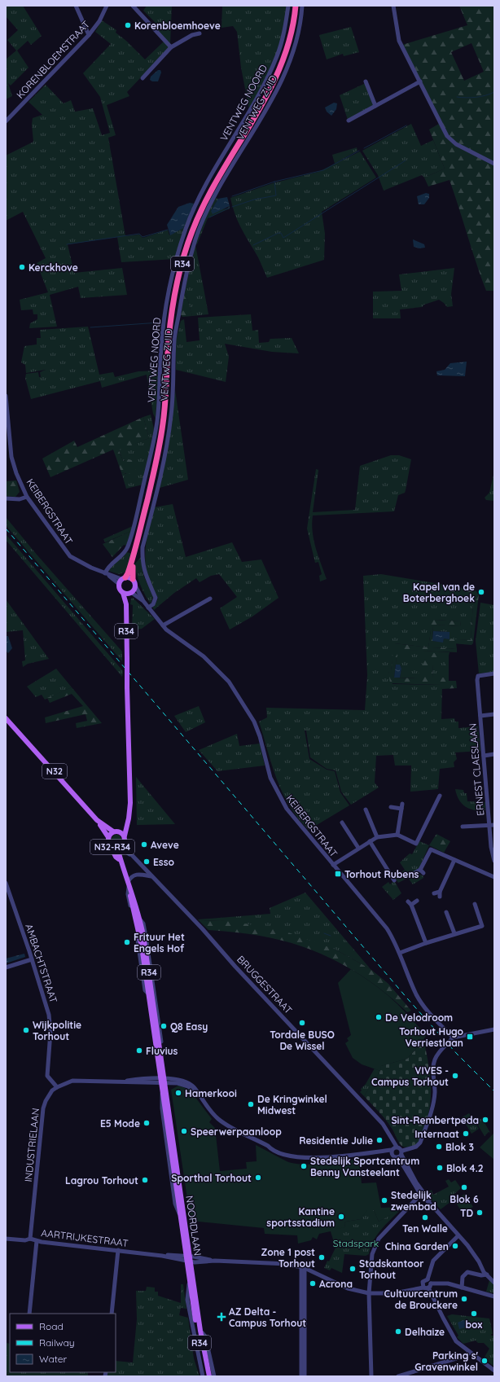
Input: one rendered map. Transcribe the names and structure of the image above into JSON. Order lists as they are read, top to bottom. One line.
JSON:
{"streets":{"highway":["R34"],"main road":["N32","N32-R34","NOORDLAAN"],"street":["KORENBLOEMSTRAAT","VENTWEG NOORD","VENTWEG ZUID","KEIBERGSTRAAT","ERNEST CLAESLAAN","AMBACHTSTRAAT","BRUGGESTRAAT","INDUSTRIELAAN","AARTRIJKESTRAAT"]},"crossings":[["VENTWEG NOORD","KEIBERGSTRAAT"],["VENTWEG ZUID","KEIBERGSTRAAT"],["R34","KEIBERGSTRAAT"],["R34","N32"],["R34","N32-R34"],["R34","BRUGGESTRAAT"],["R34","NOORDLAAN"],["N32","N32-R34"],["N32","BRUGGESTRAAT"],["N32","NOORDLAAN"],["N32-R34","BRUGGESTRAAT"],["N32-R34","NOORDLAAN"],["AMBACHTSTRAAT","INDUSTRIELAAN"],["BRUGGESTRAAT","NOORDLAAN"],["INDUSTRIELAAN","AARTRIJKESTRAAT"],["NOORDLAAN","AARTRIJKESTRAAT"]],"parks":["Stadspark"],"places":{"other":["Korenbloemhoeve","Kerckhove","Kapel van de Boterberghoek","Aveve","Esso","Frituur Het Engels Hof","De Velodroom","Tordale BUSO De Wissel","Q8 Easy","Wijkpolitie Torhout","Fluvius","VIVES - Campus Torhout","Hamerkooi","De Kringwinkel Midwest","Sint-Rembertpeda","E5 Mode","Speerwerpaanloop","Internaat","Residentie Julie","Blok 3","Stedelijk Sportcentrum Benny Vansteelant","Blok 4.2","Sporthal Torhout","Lagrou Torhout","Blok 6","Stedelijk zwembad","TD","Kantine sportsstadium","Ten Walle","China Garden","Zone 1 post Torhout","Stadskantoor Torhout","Acrona","Cultuurcentrum de Brouckere","box","Delhaize","Parking s' Gravenwinkel"],"transit":["Torhout Rubens","Torhout Hugo Verriestlaan"],"health":["AZ Delta - Campus Torhout"]},"legend":["Road","Railway","Water"]}
